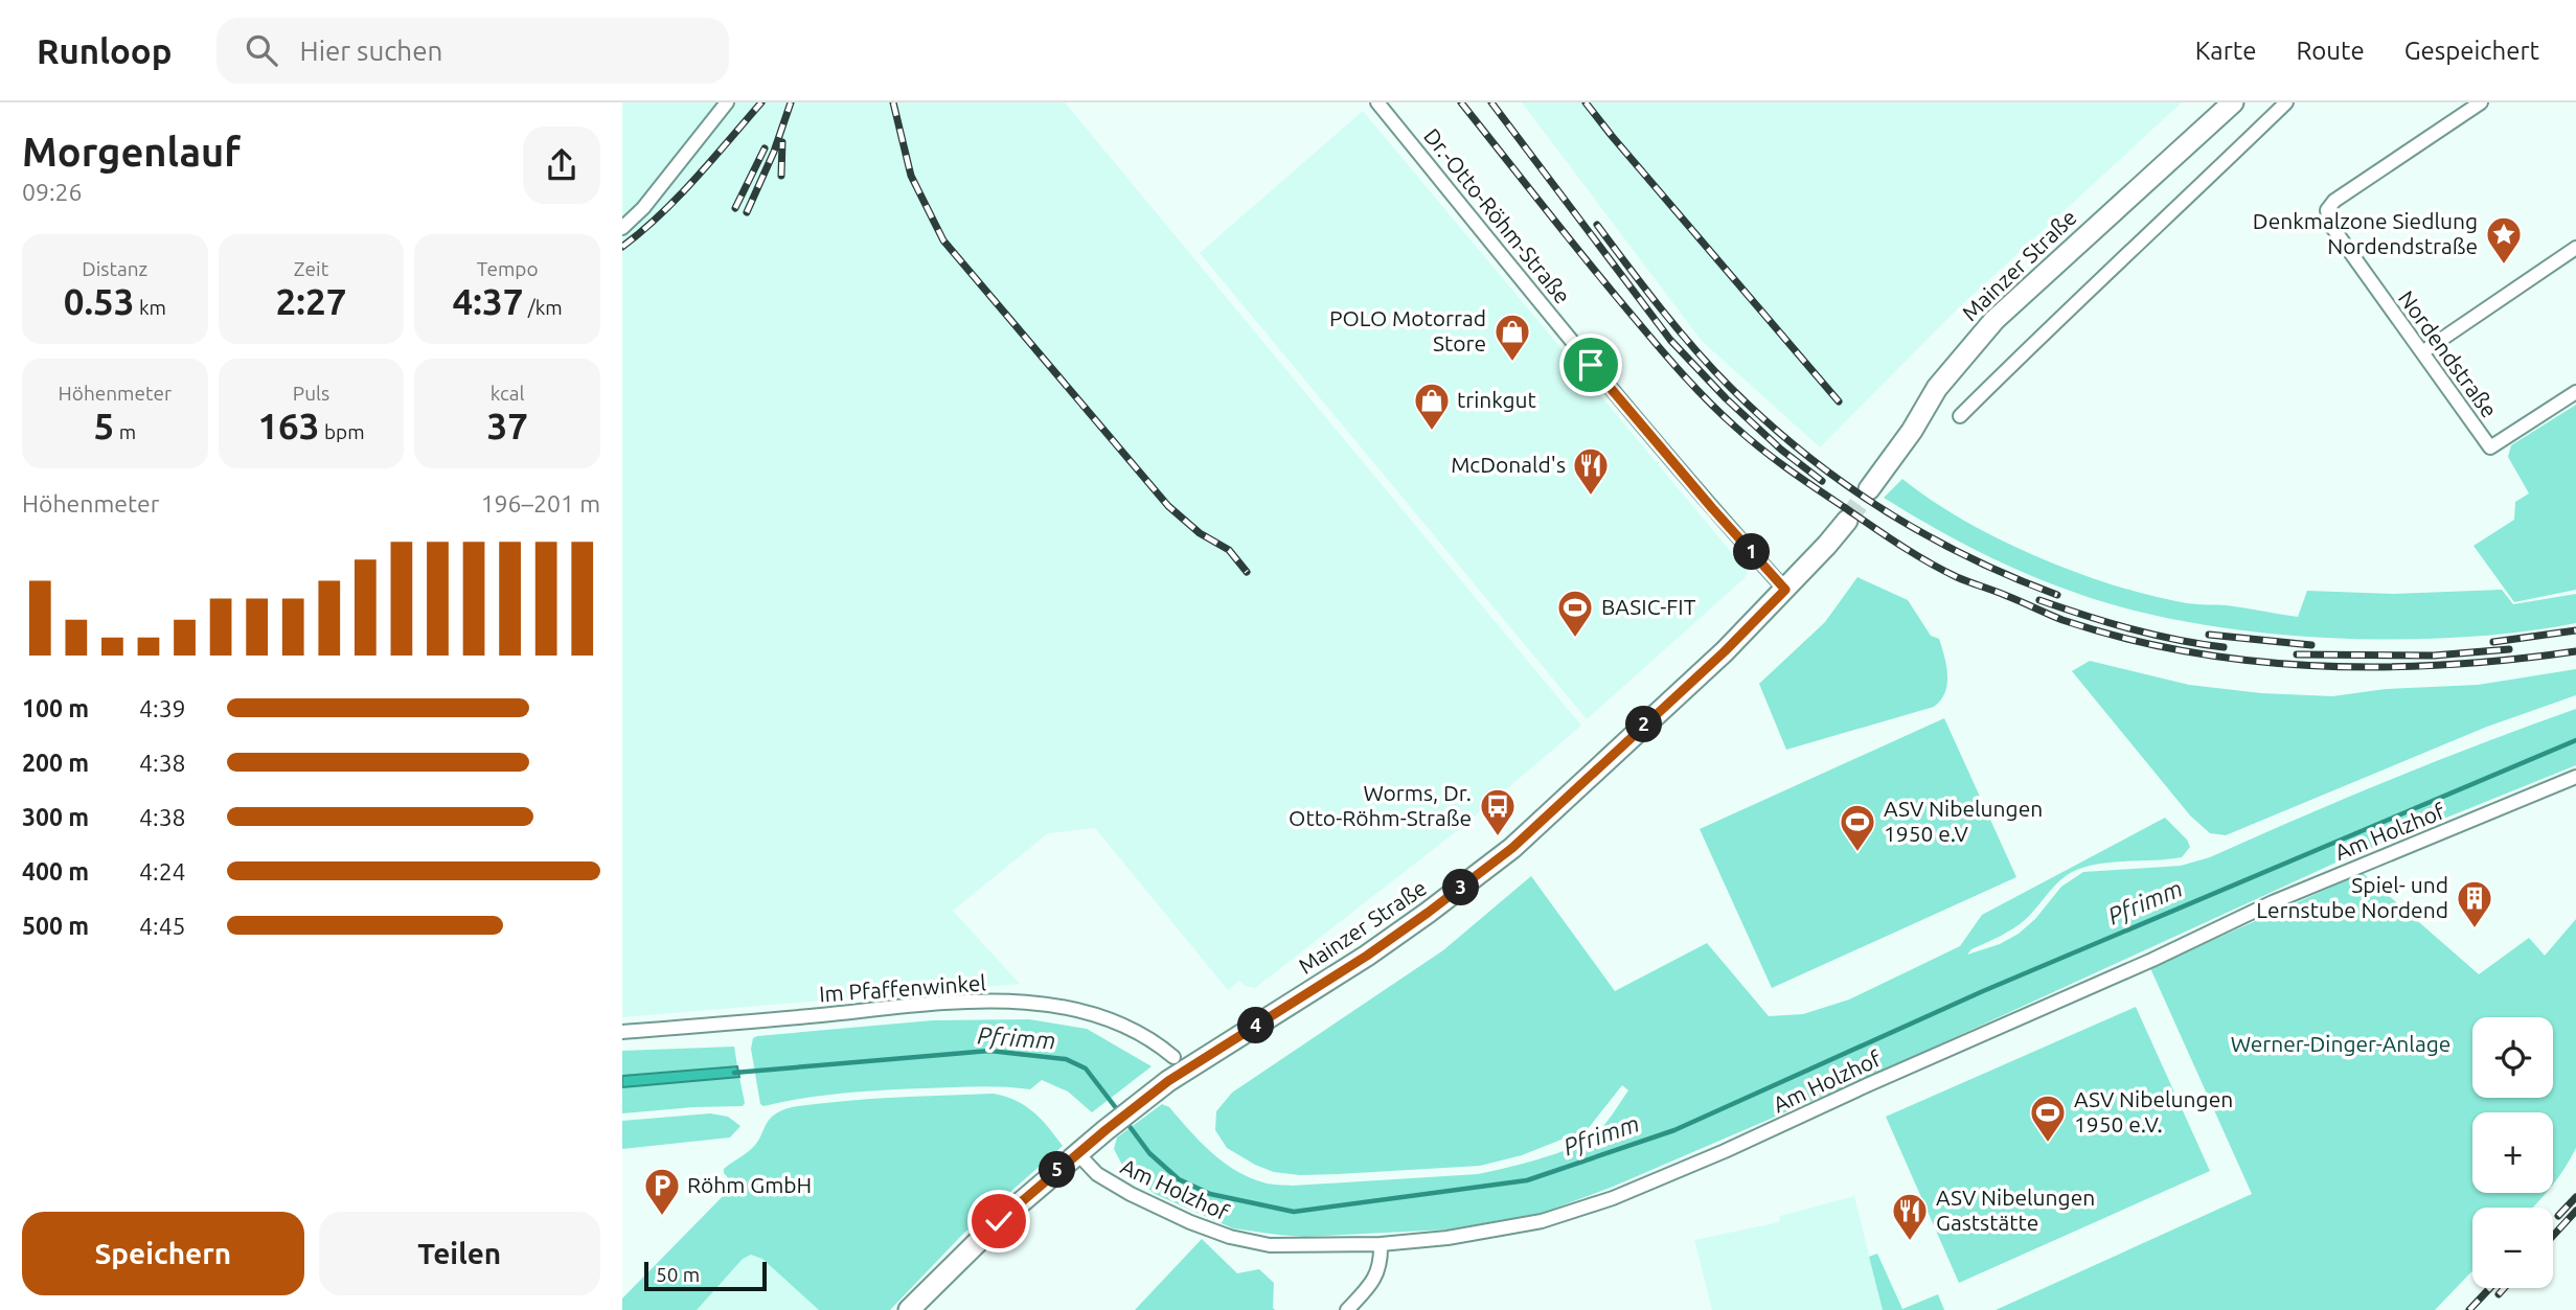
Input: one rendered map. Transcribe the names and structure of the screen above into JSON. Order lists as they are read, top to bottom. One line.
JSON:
{"streets":{"main road":["Mainzer Straße"],"street":["Dr.-Otto-Röhm-Straße","Nordendstraße","Am Holzhof","Im Pfaffenwinkel"]},"crossings":[["Dr.-Otto-Röhm-Straße","Mainzer Straße"],["Mainzer Straße","Am Holzhof"],["Mainzer Straße","Im Pfaffenwinkel"]],"water":["Pfrimm"],"parks":["Werner-Dinger-Anlage"],"places":{"place":["Denkmalzone Siedlung Nordendstraße"],"shop":["POLO Motorrad Store","trinkgut"],"restaurant":["McDonald's","ASV Nibelungen Gaststätte"],"sports":["BASIC-FIT","ASV Nibelungen 1950 e.V","ASV Nibelungen 1950 e.V."],"bus stop":["Worms, Dr. Otto-Röhm-Straße"],"building":["Spiel- und Lernstube Nordend"],"parking":["Röhm GmbH"]},"scale_bar":"50 m","page":{"header":"Runloop","search":"Hier suchen","nav":["Karte","Route","Gespeichert"],"heading":["Morgenlauf","09:26"],"stats":[["Distanz","0.53 km"],["Zeit","2:27"],["Tempo","4:37 /km"],["Höhenmeter","5 m"],["Puls","163 bpm"],["kcal","37"]],"chart":["Höhenmeter","196–201 m"],"pins":["1","2","3","4","5"],"list":[{"name":"100 m","note":"4:39"},{"name":"200 m","note":"4:38"},{"name":"300 m","note":"4:38"},{"name":"400 m","note":"4:24"},{"name":"500 m","note":"4:45"}],"map_buttons":["+","−"],"buttons":["Speichern","Teilen"],"scale":"50 m"}}
